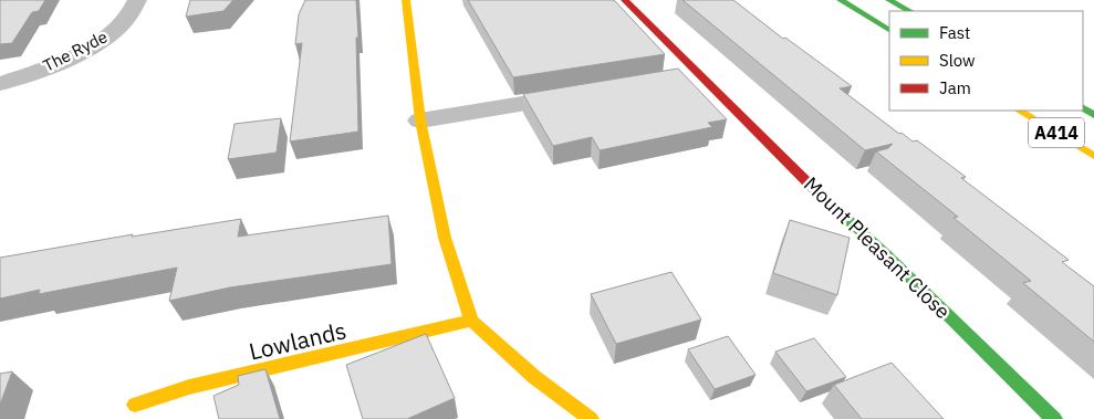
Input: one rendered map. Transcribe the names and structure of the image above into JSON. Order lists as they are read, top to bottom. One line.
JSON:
{"streets":{"main road":["A414","Mount Pleasant Close","Lowlands"],"street":["The Ryde"]},"legend":["Fast","Slow","Jam"]}
